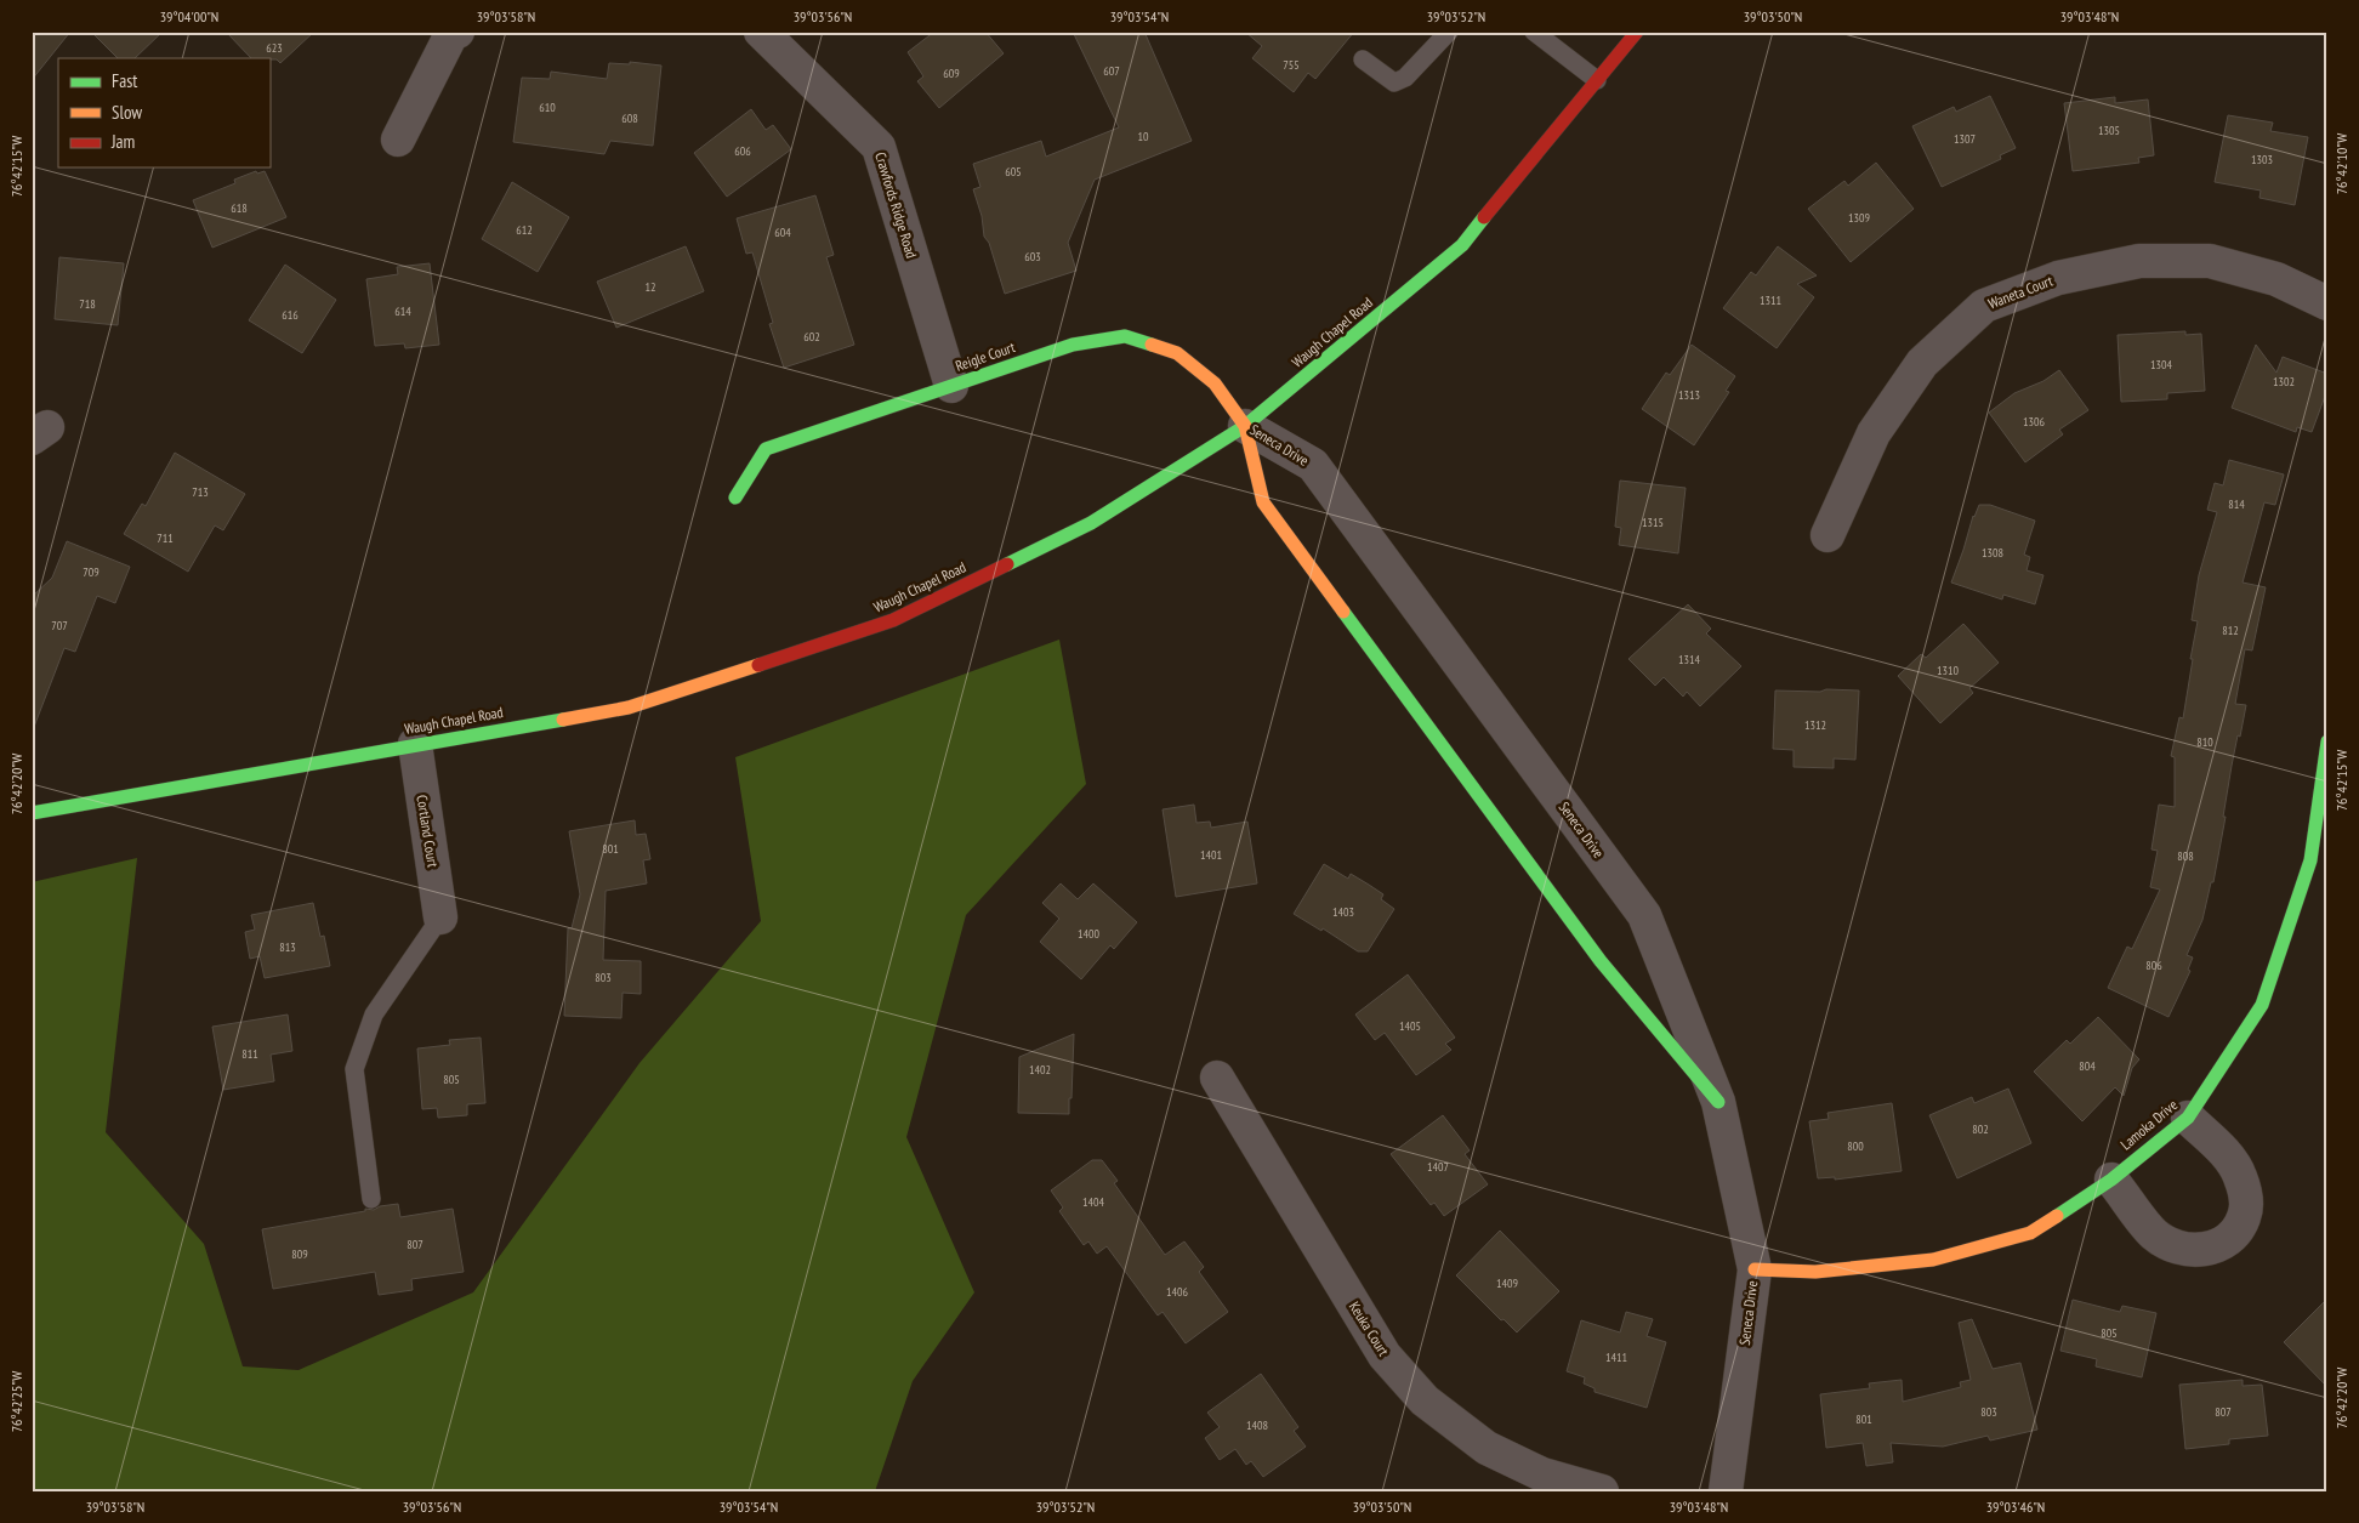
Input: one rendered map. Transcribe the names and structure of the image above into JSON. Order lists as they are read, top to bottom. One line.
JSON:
{"streets":{"street":["Crawfords Ridge Road","Waneta Court","Waugh Chapel Road","Reigle Court","Seneca Drive","Cortland Court","Lamoka Drive","Keuka Court"]},"crossings":[["Crawfords Ridge Road","Reigle Court"],["Waugh Chapel Road","Reigle Court"],["Waugh Chapel Road","Seneca Drive"],["Waugh Chapel Road","Cortland Court"],["Reigle Court","Seneca Drive"],["Seneca Drive","Lamoka Drive"]],"house_numbers":["623","755","607","609","610","608","1305","10","1307","606","1303","605","618","1309","612","604","603","12","1311","718","614","616","602","1304","1302","1313","1306","713","814","1315","711","1308","709","707","812","1314","1310","1312","810","801","1401","808","1403","1400","813","806","803","1405","811","804","1402","805","802","800","1407","1404","807","809","1409","1406","805","1411","803","807","801","1408"],"legend":["Fast","Slow","Jam"],"coordinates":["39°04'00\"N","39°03'58\"N","39°03'56\"N","39°03'54\"N","39°03'52\"N","39°03'50\"N","39°03'48\"N","76°42'10\"W","76°42'15\"W","76°42'20\"W","76°42'25\"W","39°03'46\"N"]}
